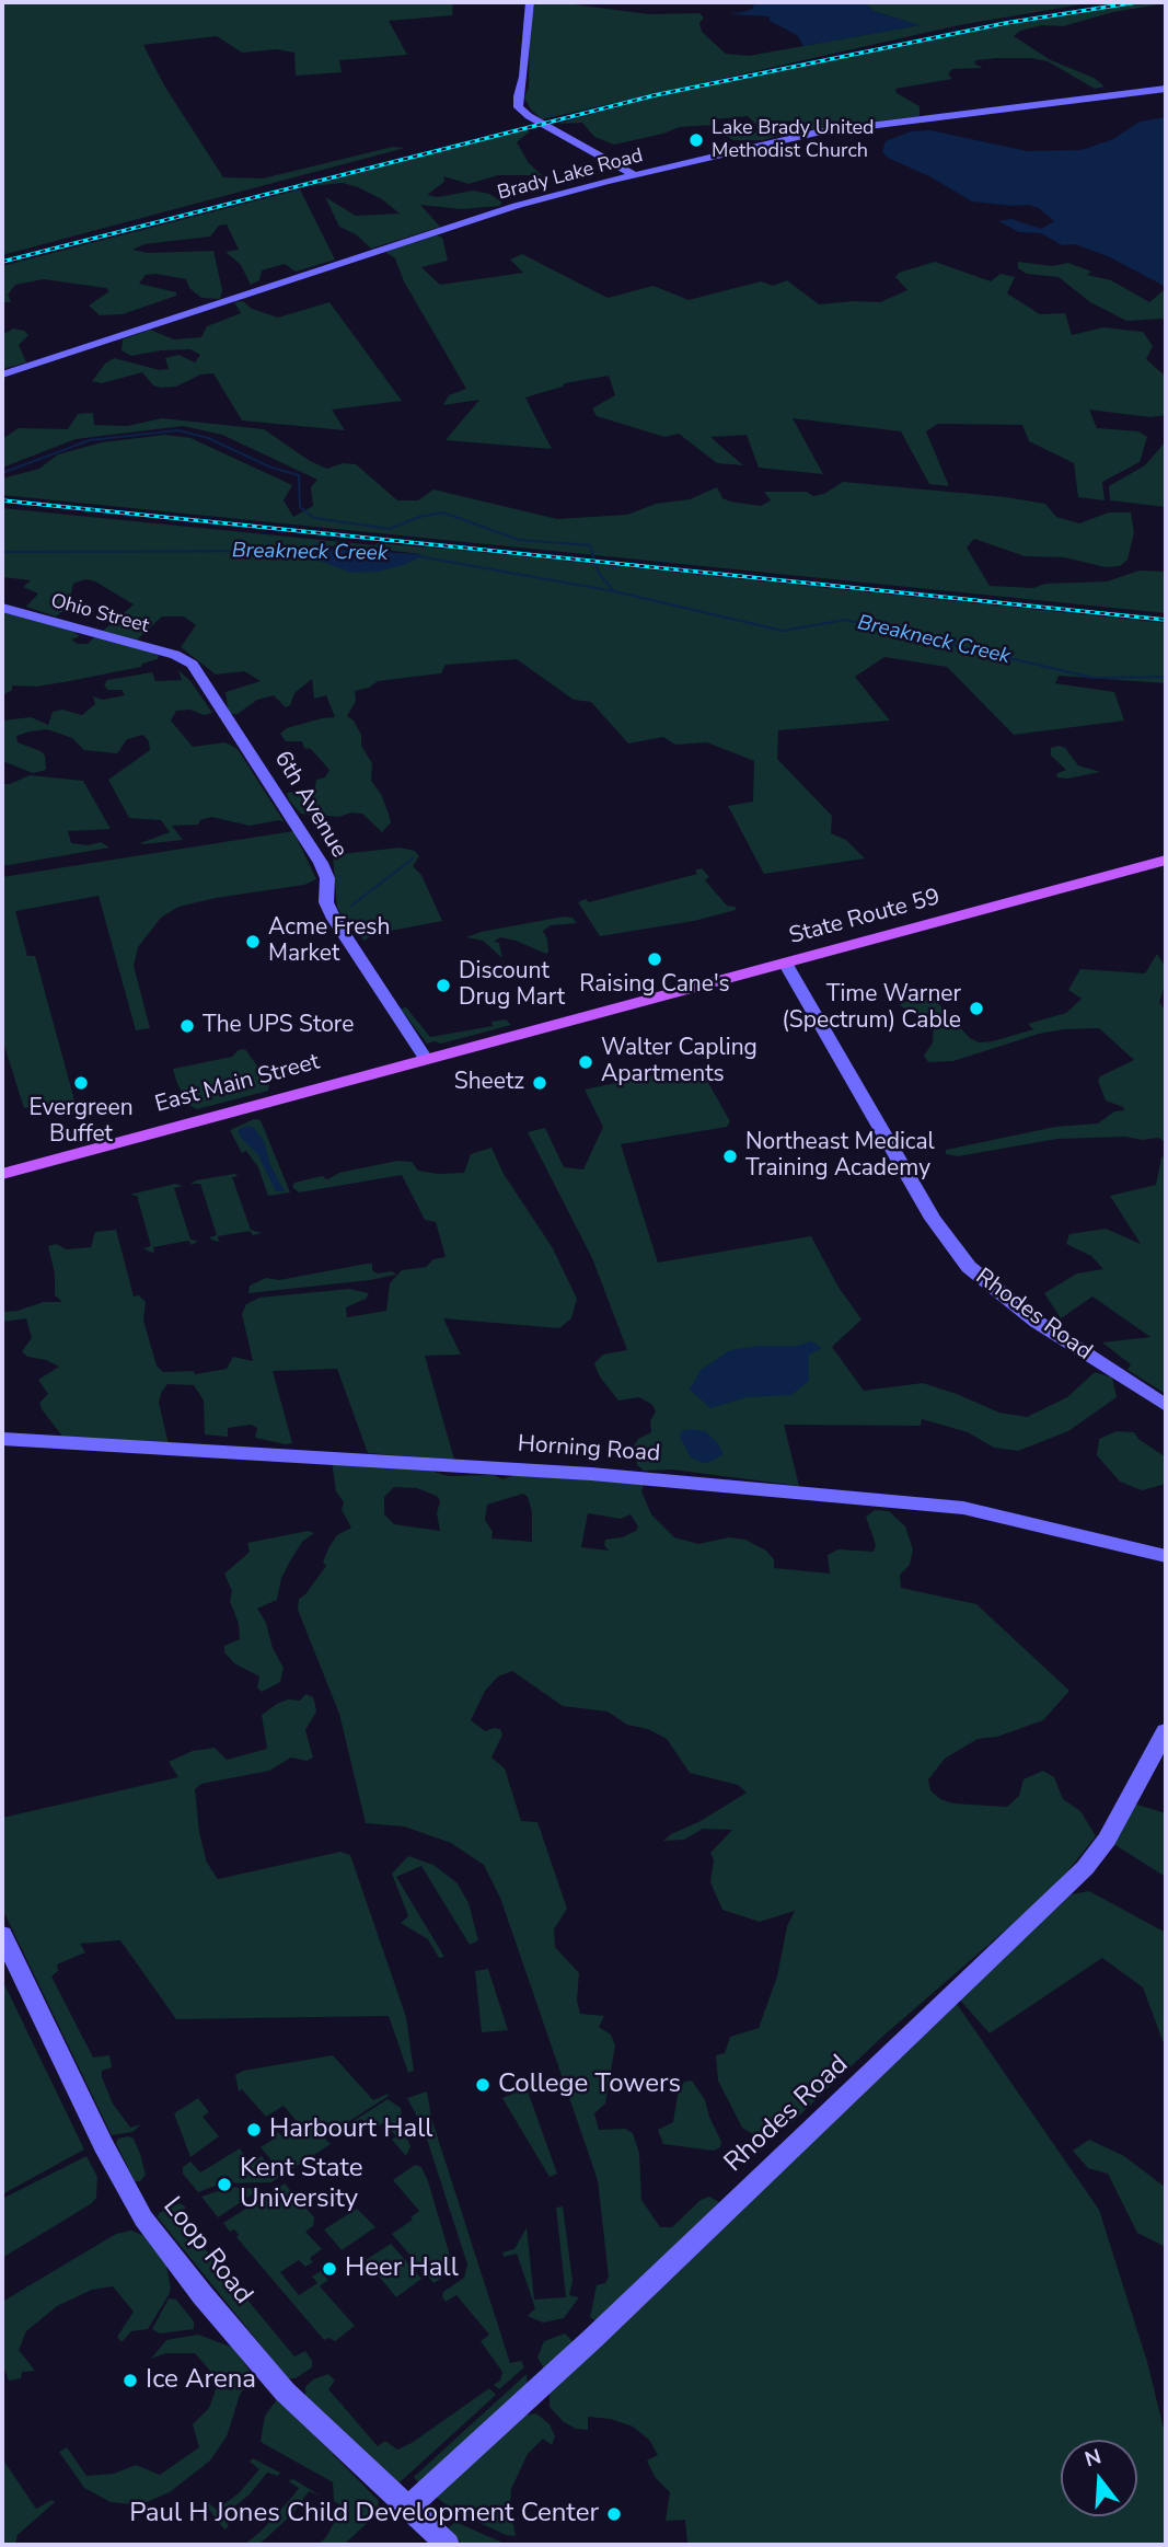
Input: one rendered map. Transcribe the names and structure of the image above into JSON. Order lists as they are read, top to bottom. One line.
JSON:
{"streets":{"main road":["State Route 59","East Main Street"],"street":["Brady Lake Road","Ohio Street","6th Avenue","Rhodes Road","Horning Road","Loop Road"]},"crossings":[["Ohio Street","6th Avenue"],["6th Avenue","East Main Street"],["State Route 59","East Main Street"],["State Route 59","Rhodes Road"],["Rhodes Road","Loop Road"]],"water":["Breakneck Creek"],"places":["Lake Brady United Methodist Church","Acme Fresh Market","Raising Cane's","Discount Drug Mart","Time Warner (Spectrum) Cable","The UPS Store","Walter Capling Apartments","Evergreen Buffet","Sheetz","Northeast Medical Training Academy","College Towers","Harbourt Hall","Kent State University","Heer Hall","Ice Arena","Paul H Jones Child Development Center"],"north":"top"}
